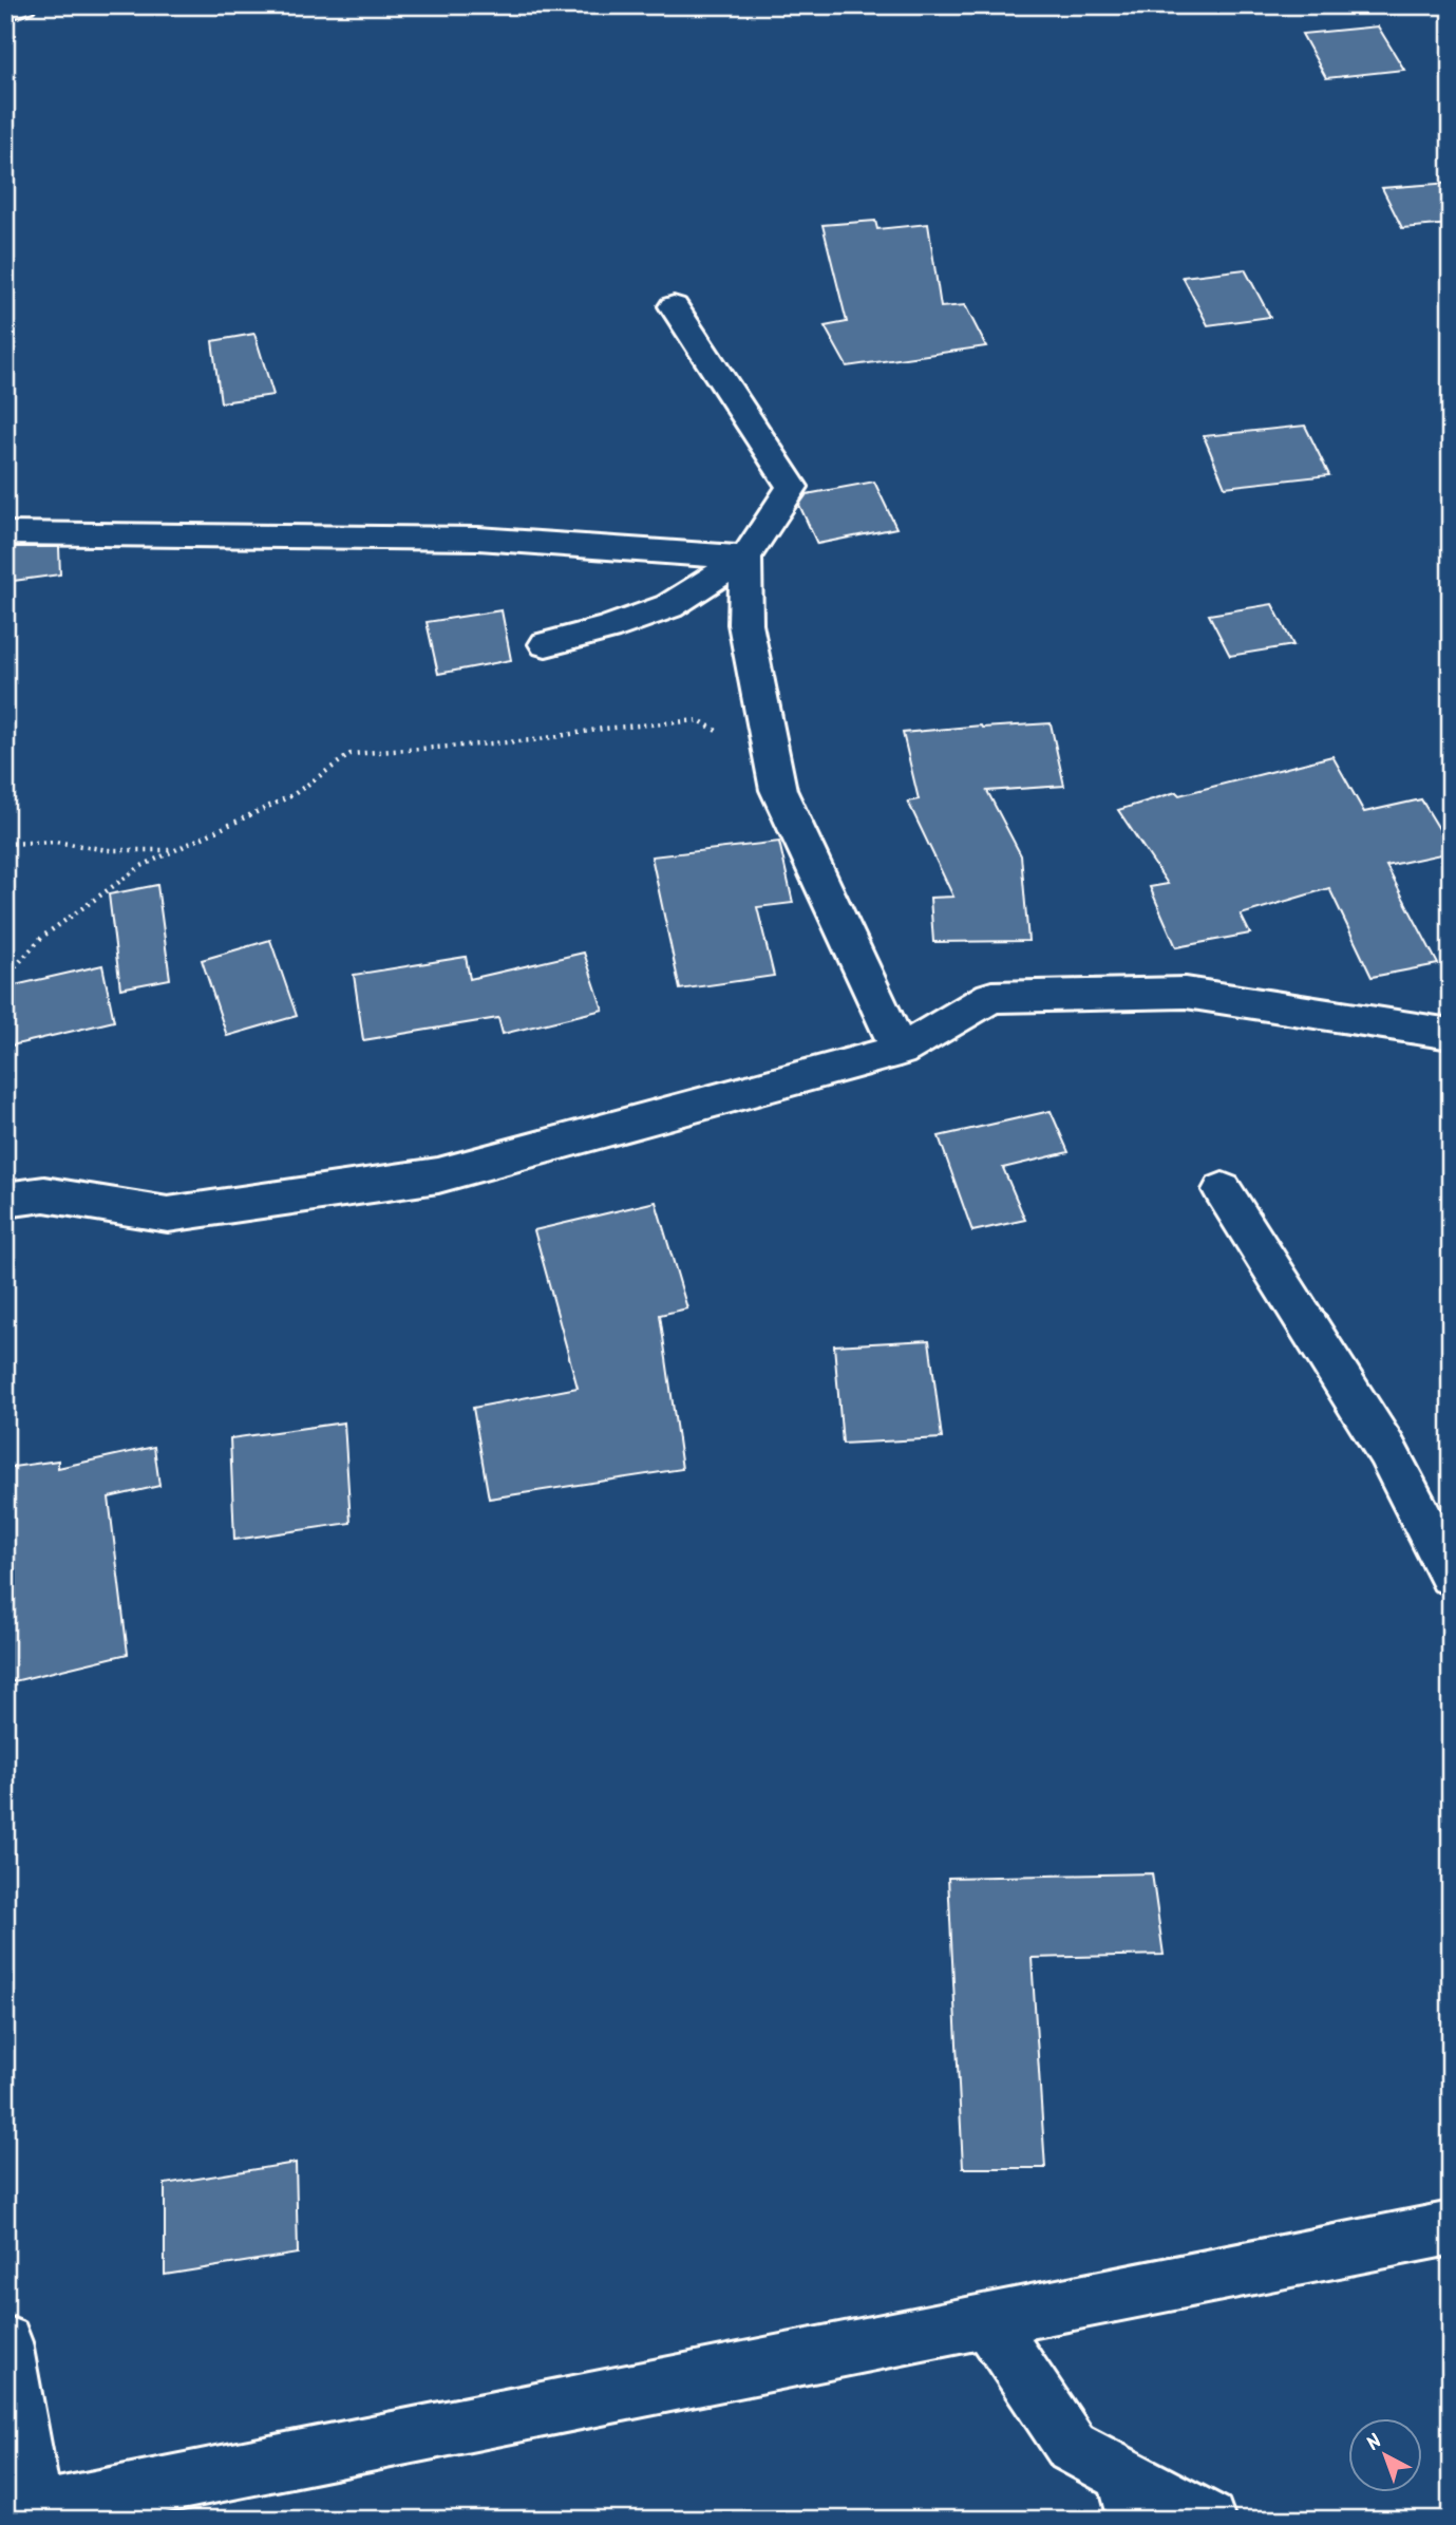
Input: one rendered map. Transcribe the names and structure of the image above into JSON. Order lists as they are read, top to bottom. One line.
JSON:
{"north":"top left"}
